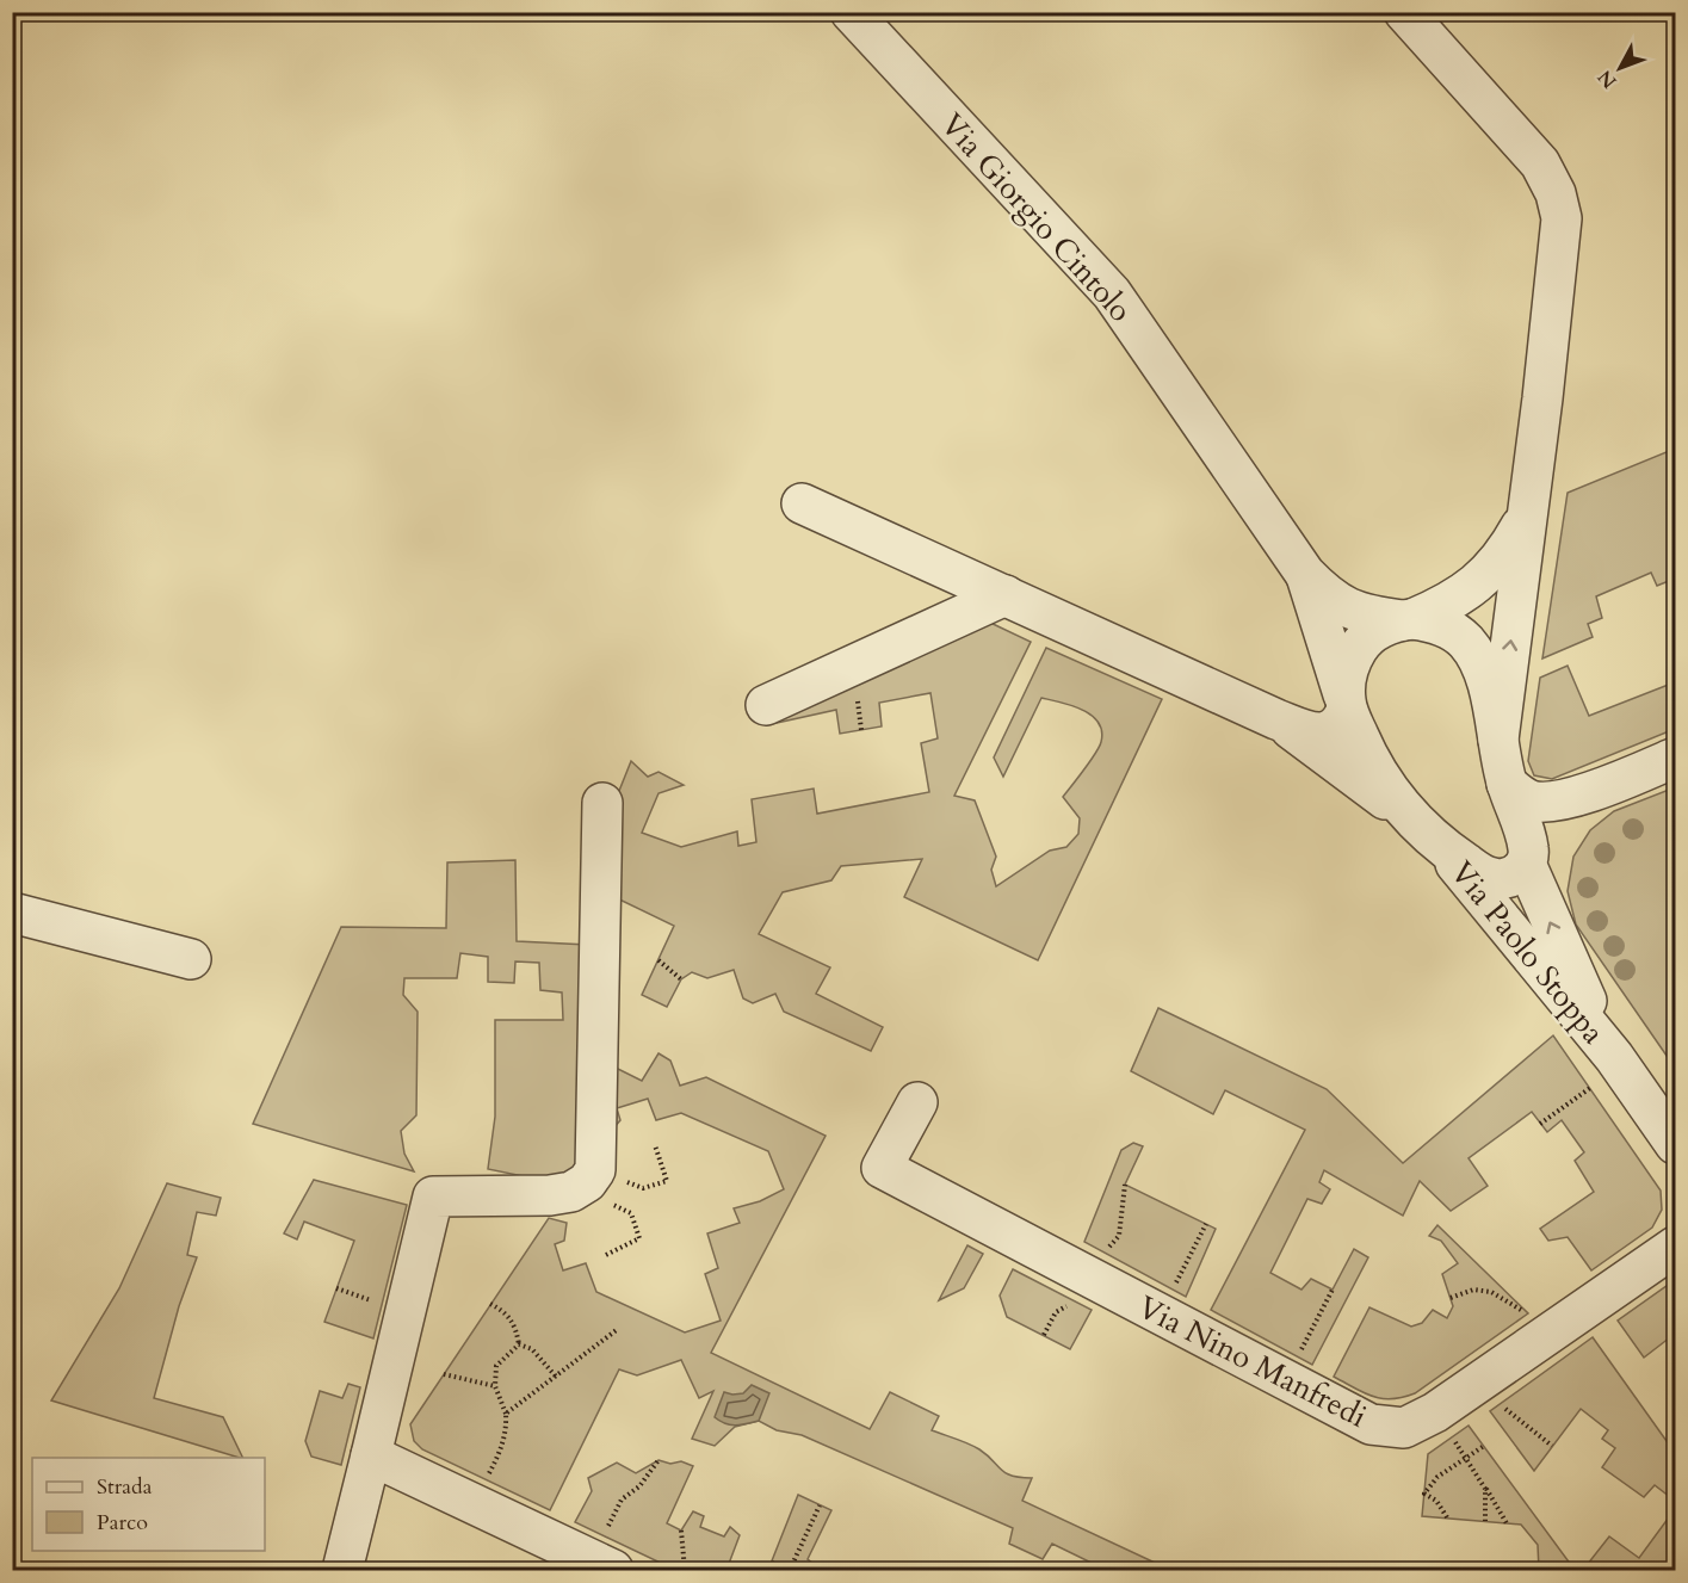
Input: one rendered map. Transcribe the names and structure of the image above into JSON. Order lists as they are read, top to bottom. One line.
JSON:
{"streets":{"street":["Via Giorgio Cintolo","Via Paolo Stoppa","Via Nino Manfredi"]},"crossings":[["Via Giorgio Cintolo","Via Paolo Stoppa"]],"legend":["Strada","Parco"],"north":"bottom left"}
